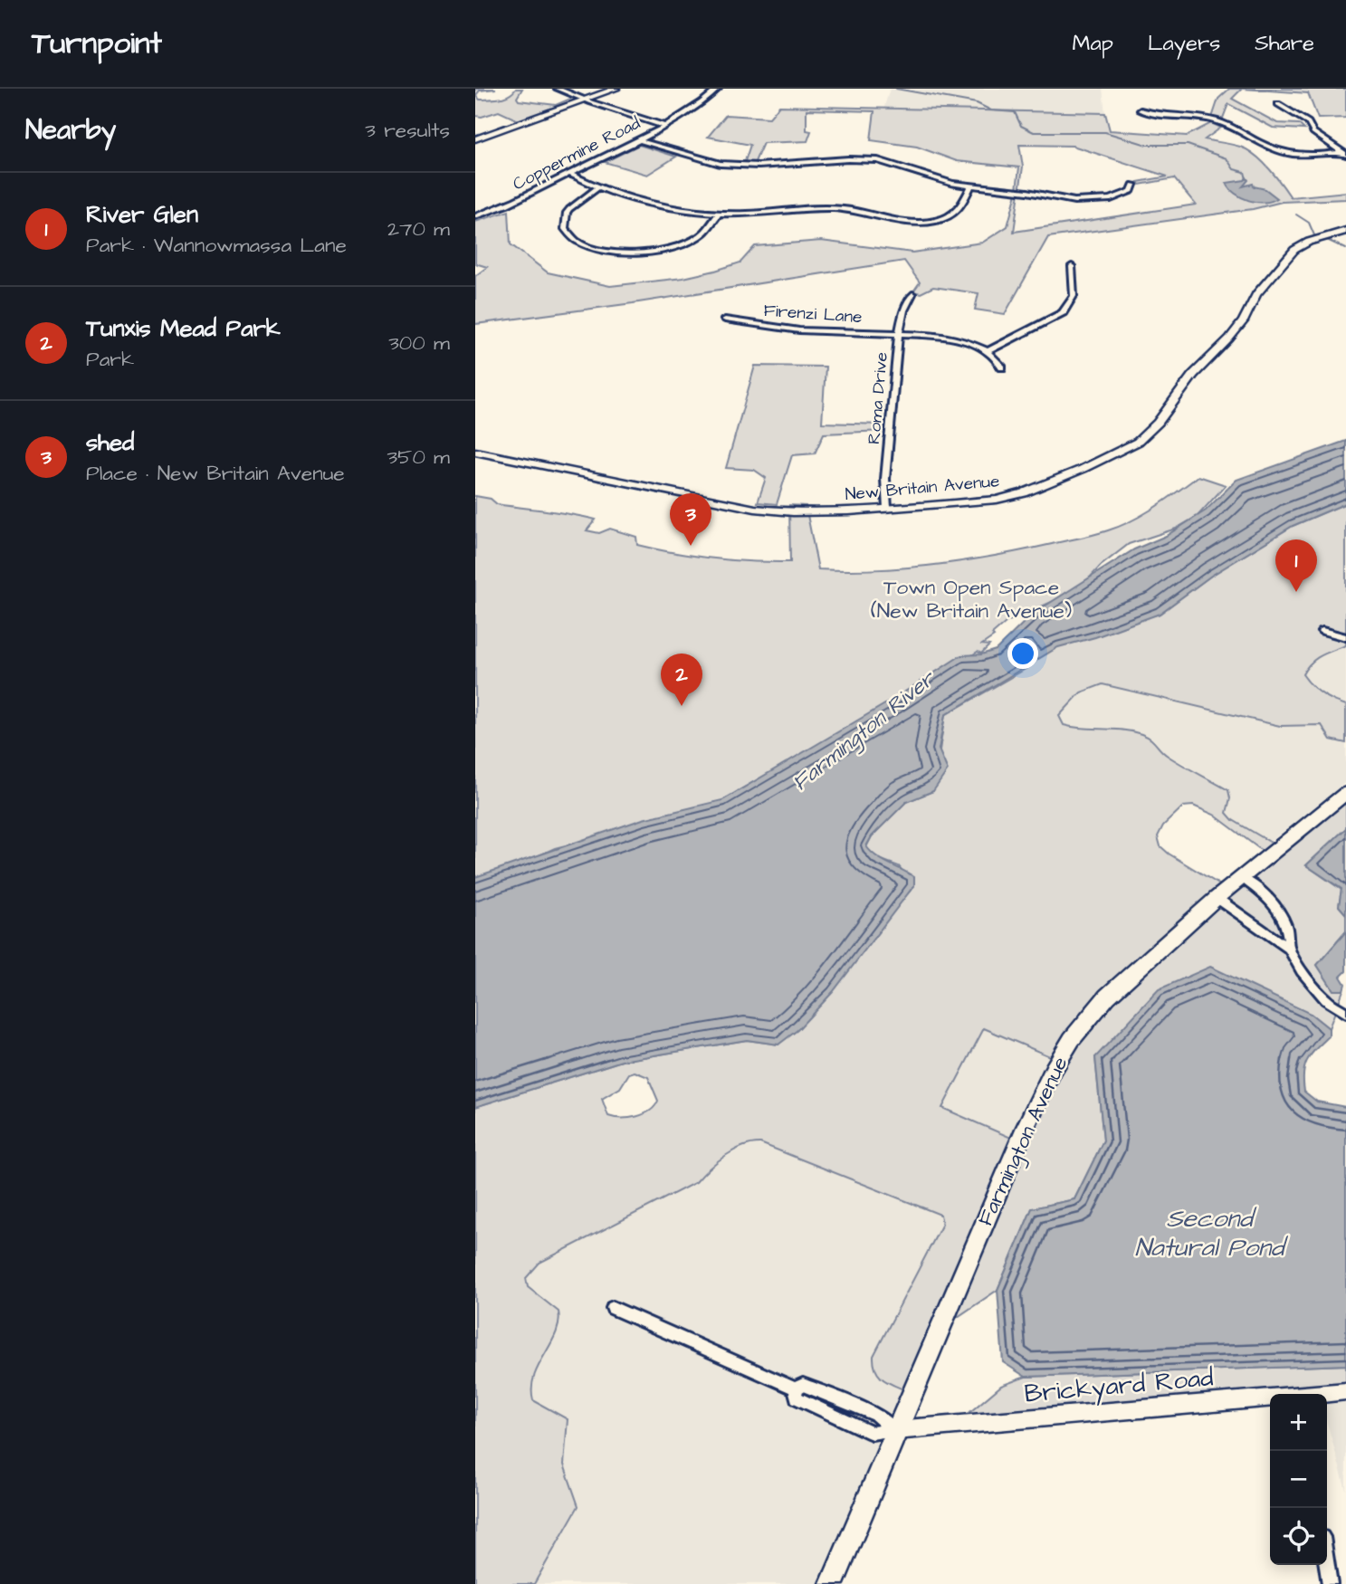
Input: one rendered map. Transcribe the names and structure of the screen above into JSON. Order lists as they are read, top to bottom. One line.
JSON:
{"streets":{"main road":["Farmington Avenue"],"street":["Coppermine Road","Firenzi Lane","Roma Drive","New Britain Avenue","Brickyard Road"]},"crossings":[["Firenzi Lane","Roma Drive"],["Roma Drive","New Britain Avenue"],["Farmington Avenue","Brickyard Road"]],"water":["Farmington River","Second Natural Pond"],"parks":["Town Open Space (New Britain Avenue)"],"page":{"header":"Turnpoint","nav":["Map","Layers","Share"],"heading":["Nearby","3 results"],"list":[{"mark":"1","name":"River Glen","note":"Park · Wannowmassa Lane","value":"270 m"},{"mark":"2","name":"Tunxis Mead Park","note":"Park","value":"300 m"},{"mark":"3","name":"shed","note":"Place · New Britain Avenue","value":"350 m"}],"pins":["3","1","2"],"map_buttons":["+","−"]}}
